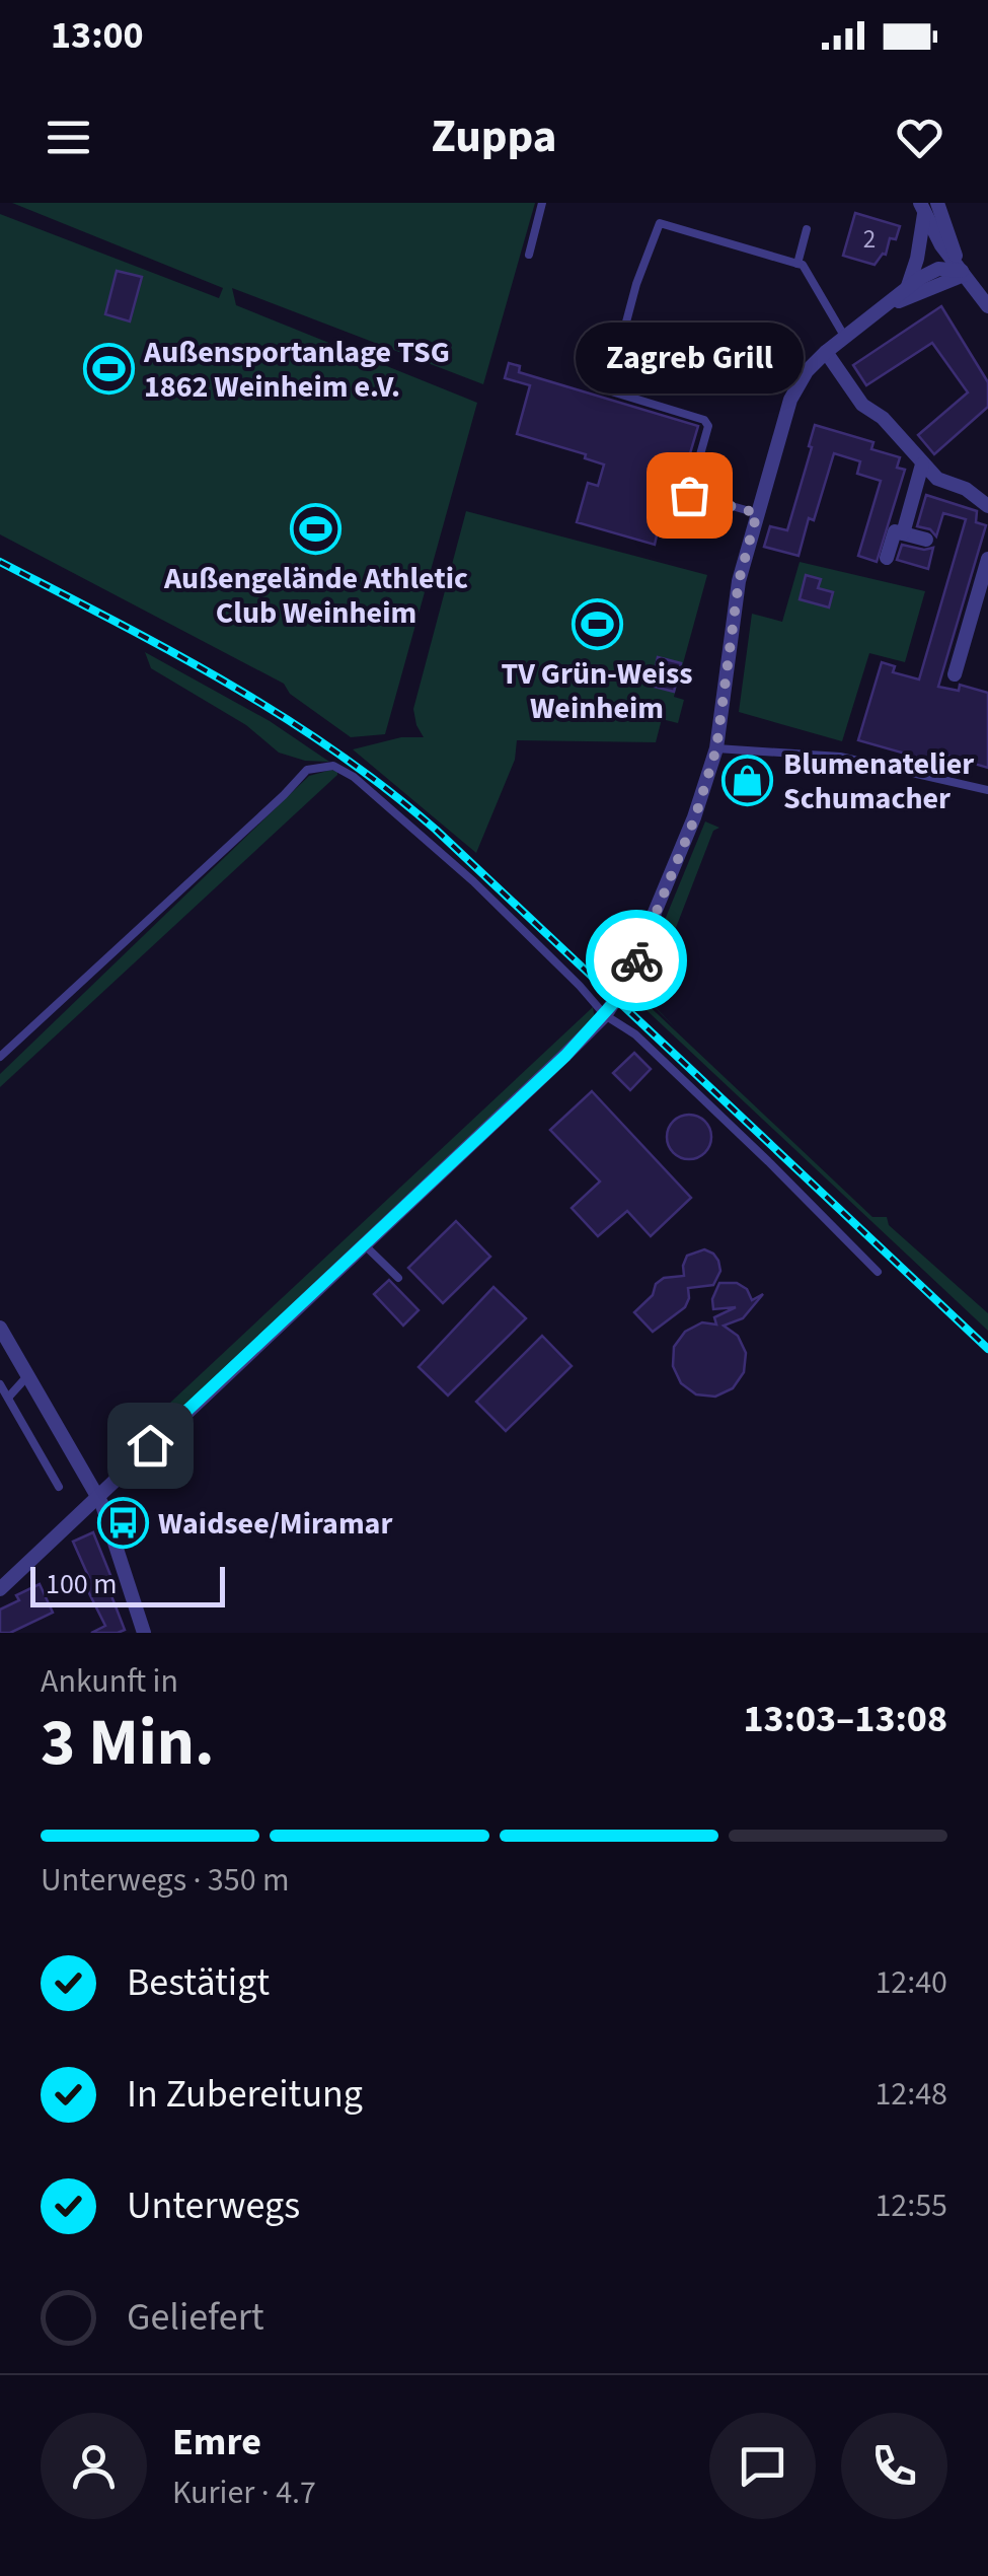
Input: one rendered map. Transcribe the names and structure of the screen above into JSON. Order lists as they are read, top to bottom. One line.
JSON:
{"places":{"sports":["Außensportanlage TSG 1862 Weinheim e.V.","Außengelände Athletic Club Weinheim","TV Grün-Weiss Weinheim"],"other":["Zagreb Grill"],"shop":["Blumenatelier Schumacher"],"bus stop":["Waidsee/Miramar"]},"house_numbers":["2"],"scale_bar":"100 m","page":{"status":"13:00","header":"Zuppa","bubble":"Zagreb Grill","scale":"100 m","heading":["3 Min.","Ankunft in","13:03–13:08"],"panel":["Emre","Kurier · 4.7"],"bar":"Unterwegs · 350 m","list":[["Bestätigt","12:40"],["In Zubereitung","12:48"],["Unterwegs","12:55"],"Geliefert"]}}
